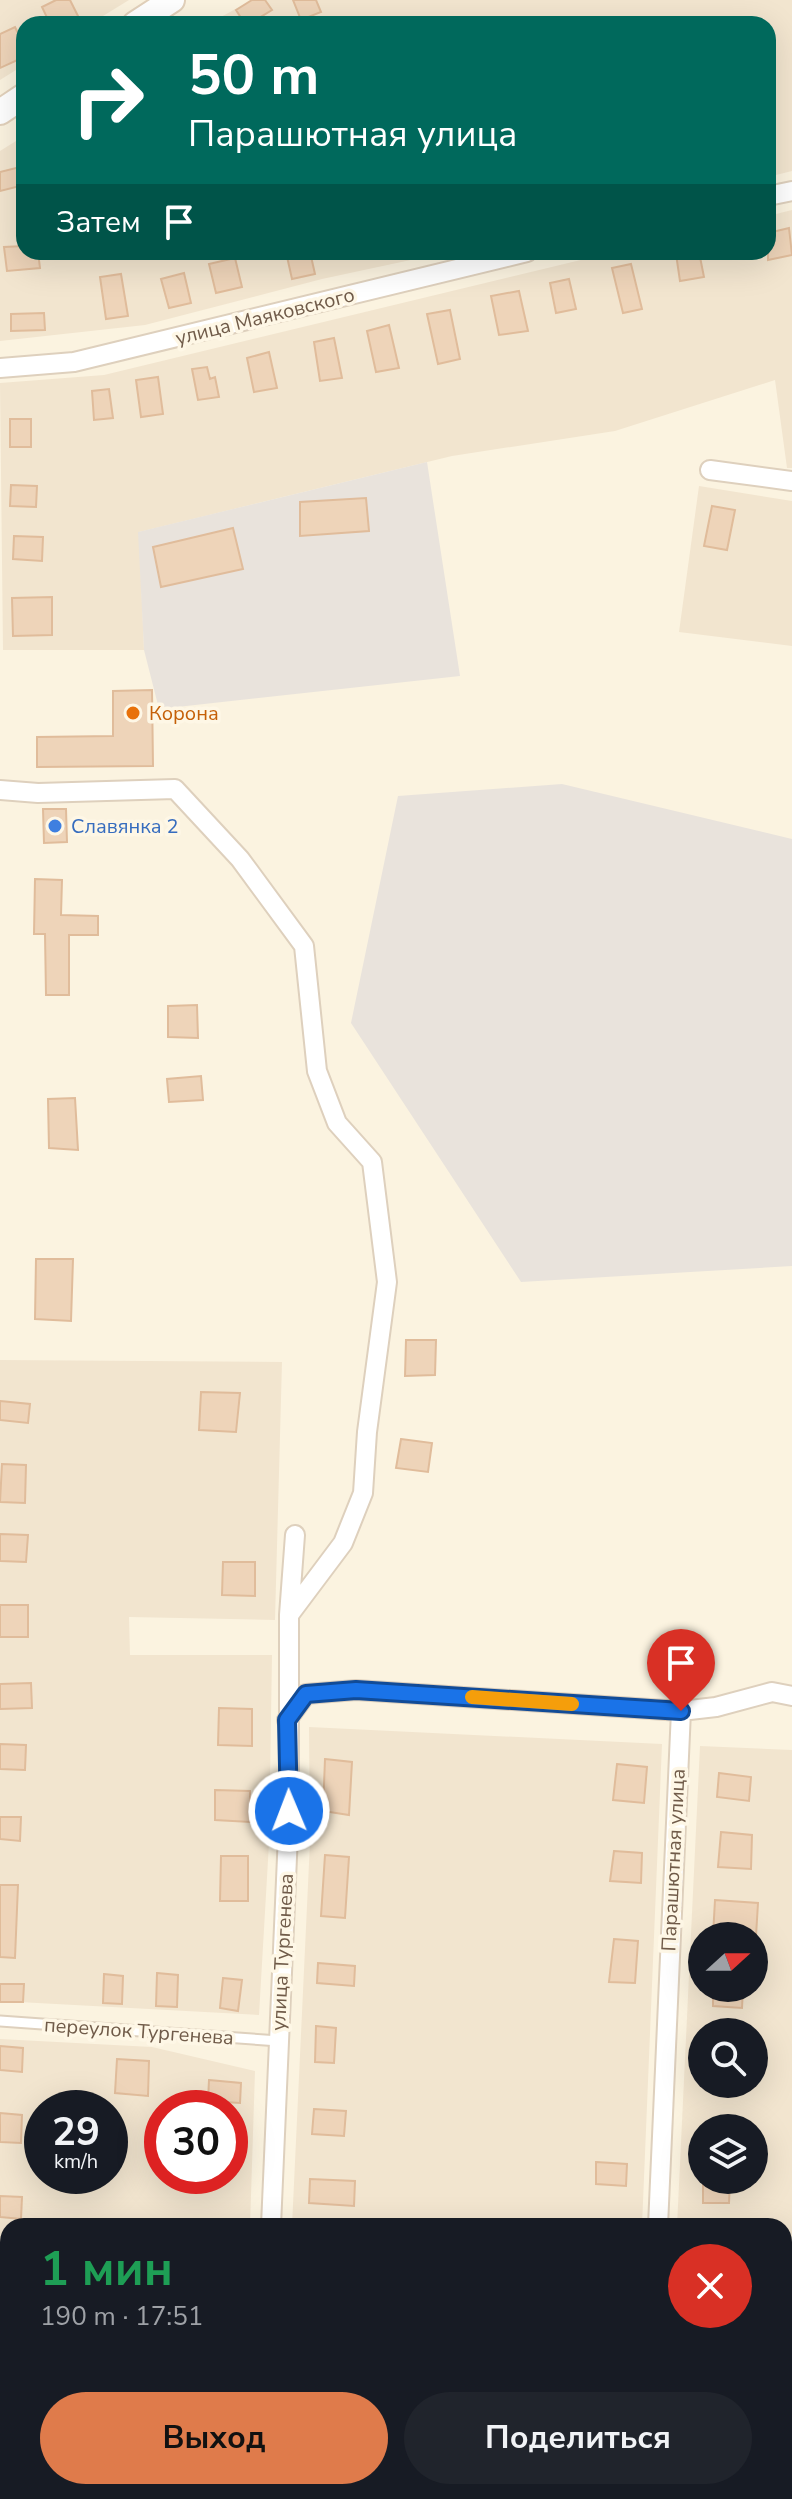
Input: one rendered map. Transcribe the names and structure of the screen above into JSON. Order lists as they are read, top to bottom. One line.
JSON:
{"streets":{"street":["улица Маяковского","Парашютная улица","улица Тургенева"],"lane":["переулок Тургенева"]},"crossings":[["улица Тургенева","переулок Тургенева"]],"places":["Корона","Славянка 2"],"north":"right","page":{"turn":["50 m","Парашютная улица"],"then":"Затем","speed":"29 km/h","limit":"30","heading":["1 мин","190 m · 17:51"],"buttons":["Выход","Поделиться"]}}
